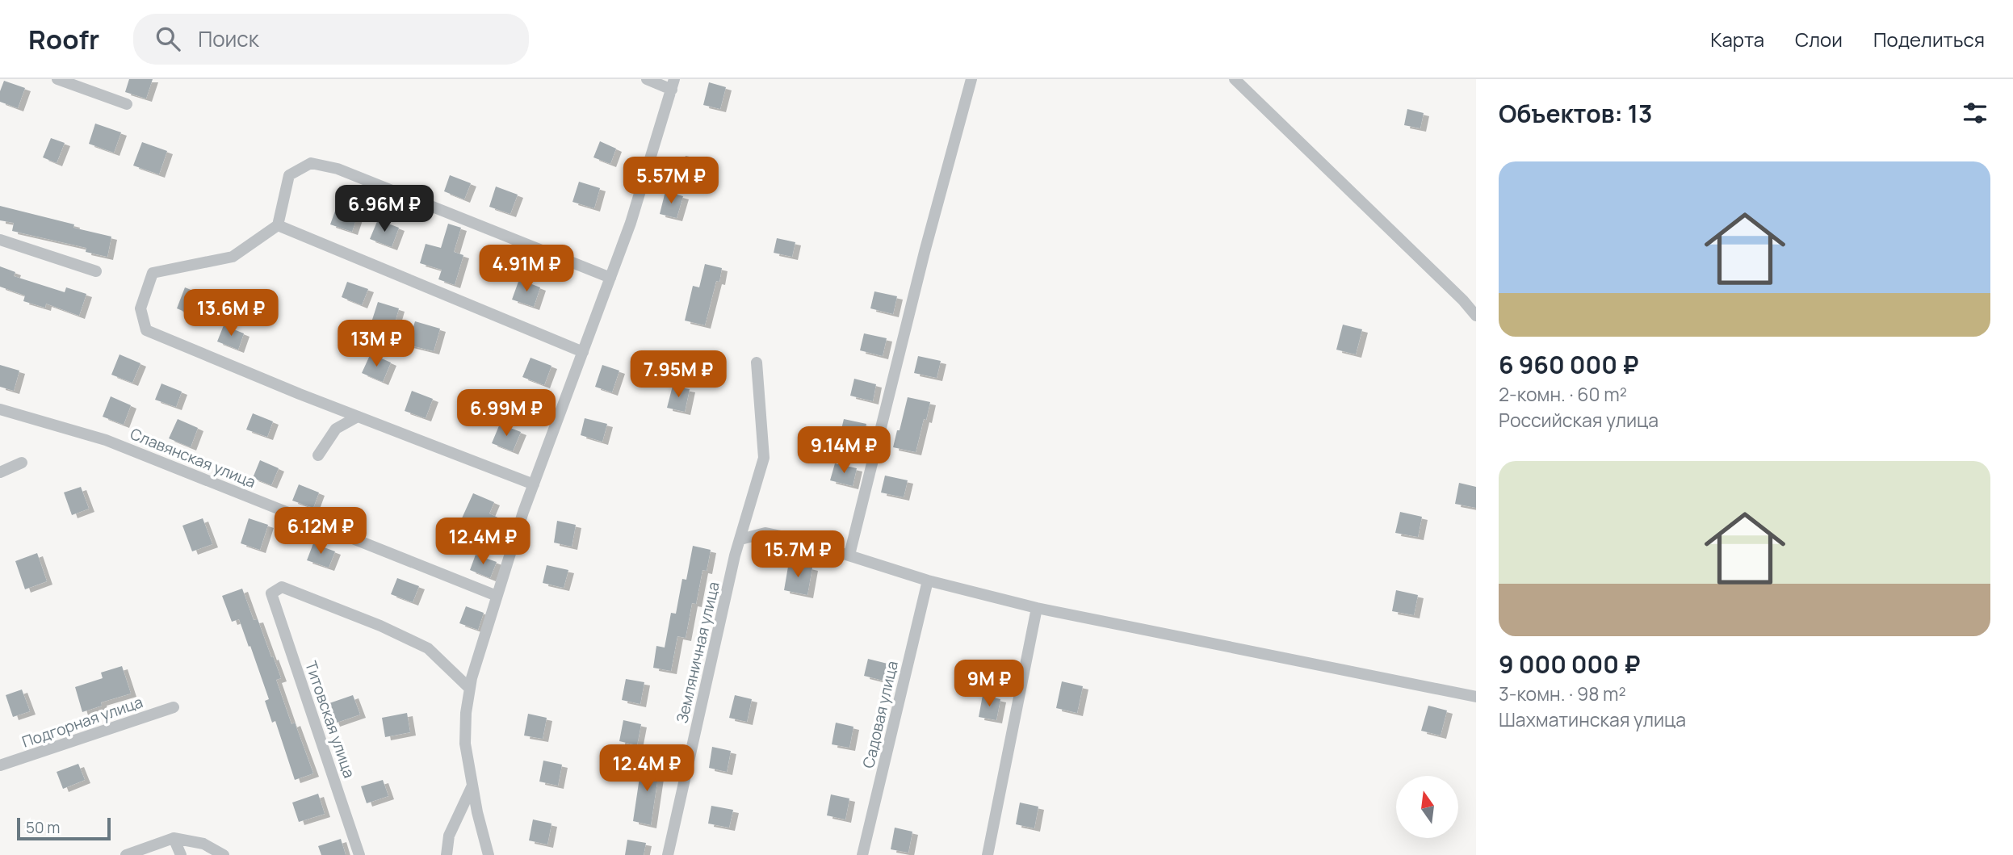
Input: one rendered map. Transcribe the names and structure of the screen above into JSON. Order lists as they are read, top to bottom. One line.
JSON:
{"streets":{"street":["Славянская улица","Земляничная улица","Садовая улица","Титовская улица","Подгорная улица"]},"scale_bar":"50 m","north":"top","page":{"header":"Roofr","search":"Поиск","nav":["Карта","Слои","Поделиться"],"heading":"Объектов: 13","list":[{"name":"6 960 000 ₽","note":"2-комн. · 60 m² · Российская улица"},{"name":"9 000 000 ₽","note":"3-комн. · 98 m² · Шахматинская улица"}],"price":["5.57M ₽","6.96M ₽","4.91M ₽","13.6M ₽","13M ₽","7.95M ₽","6.99M ₽","9.14M ₽","6.12M ₽","12.4M ₽","15.7M ₽","9M ₽","12.4M ₽"],"scale":"50 m"}}
